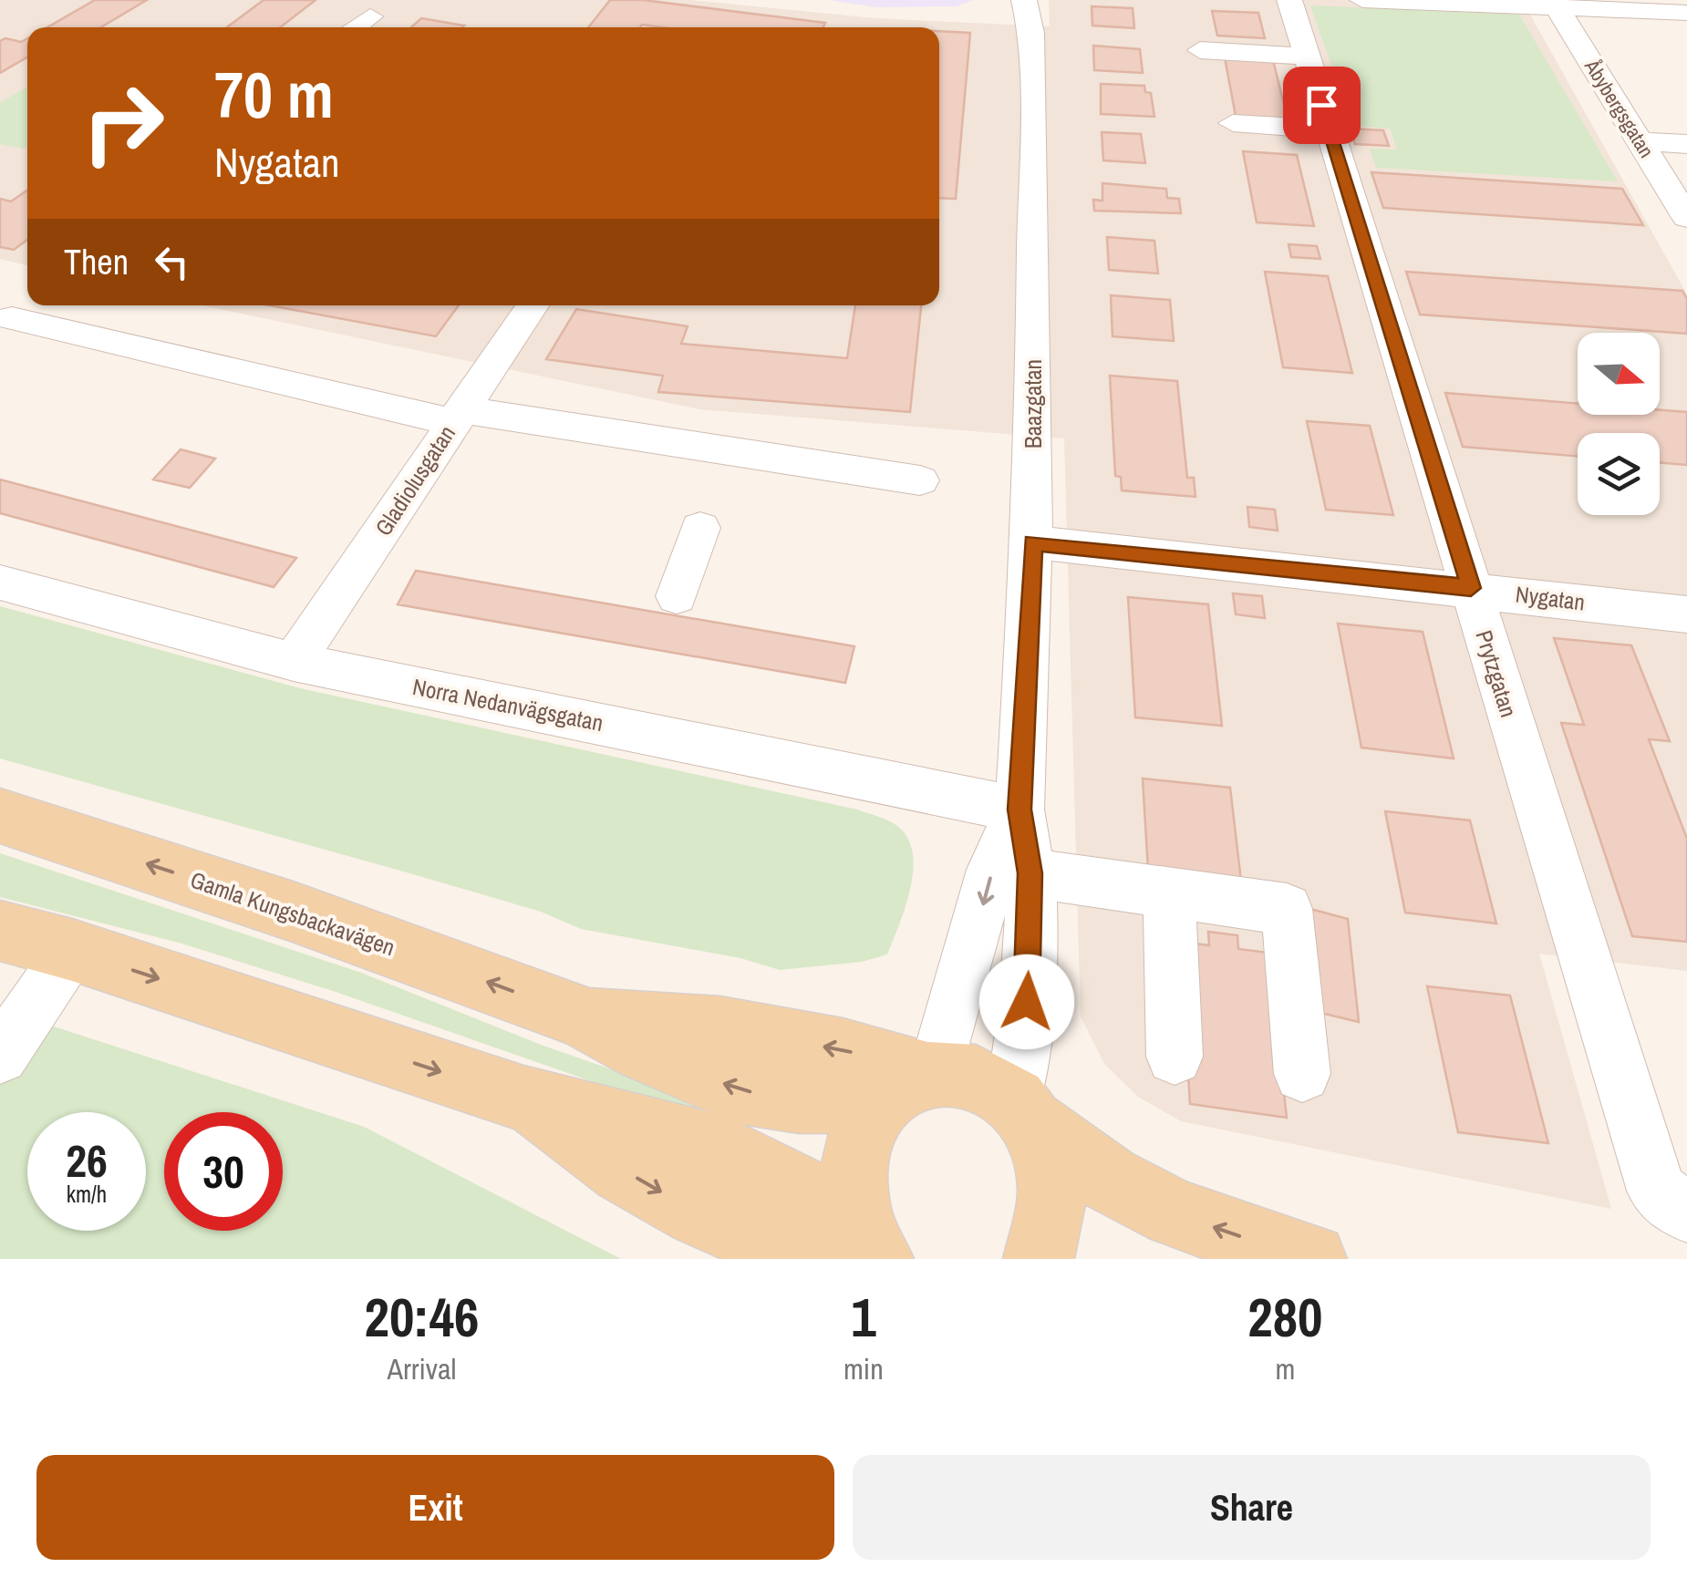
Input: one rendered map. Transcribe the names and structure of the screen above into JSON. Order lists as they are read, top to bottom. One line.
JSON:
{"streets":{"main road":["Baazgatan","Gamla Kungsbackavägen"],"street":["Åbybergsgatan","Gladiolusgatan","Nygatan","Prytzgatan","Norra Nedanvägsgatan"]},"crossings":[["Baazgatan","Nygatan"],["Baazgatan","Norra Nedanvägsgatan"],["Baazgatan","Gamla Kungsbackavägen"],["Gladiolusgatan","Norra Nedanvägsgatan"],["Nygatan","Prytzgatan"]],"north":"right","page":{"turn":["70 m","Nygatan"],"then":"Then","speed":"26 km/h","limit":"30","eta":["20:46","Arrival","1","min","280","m"],"buttons":["Exit","Share"]}}
